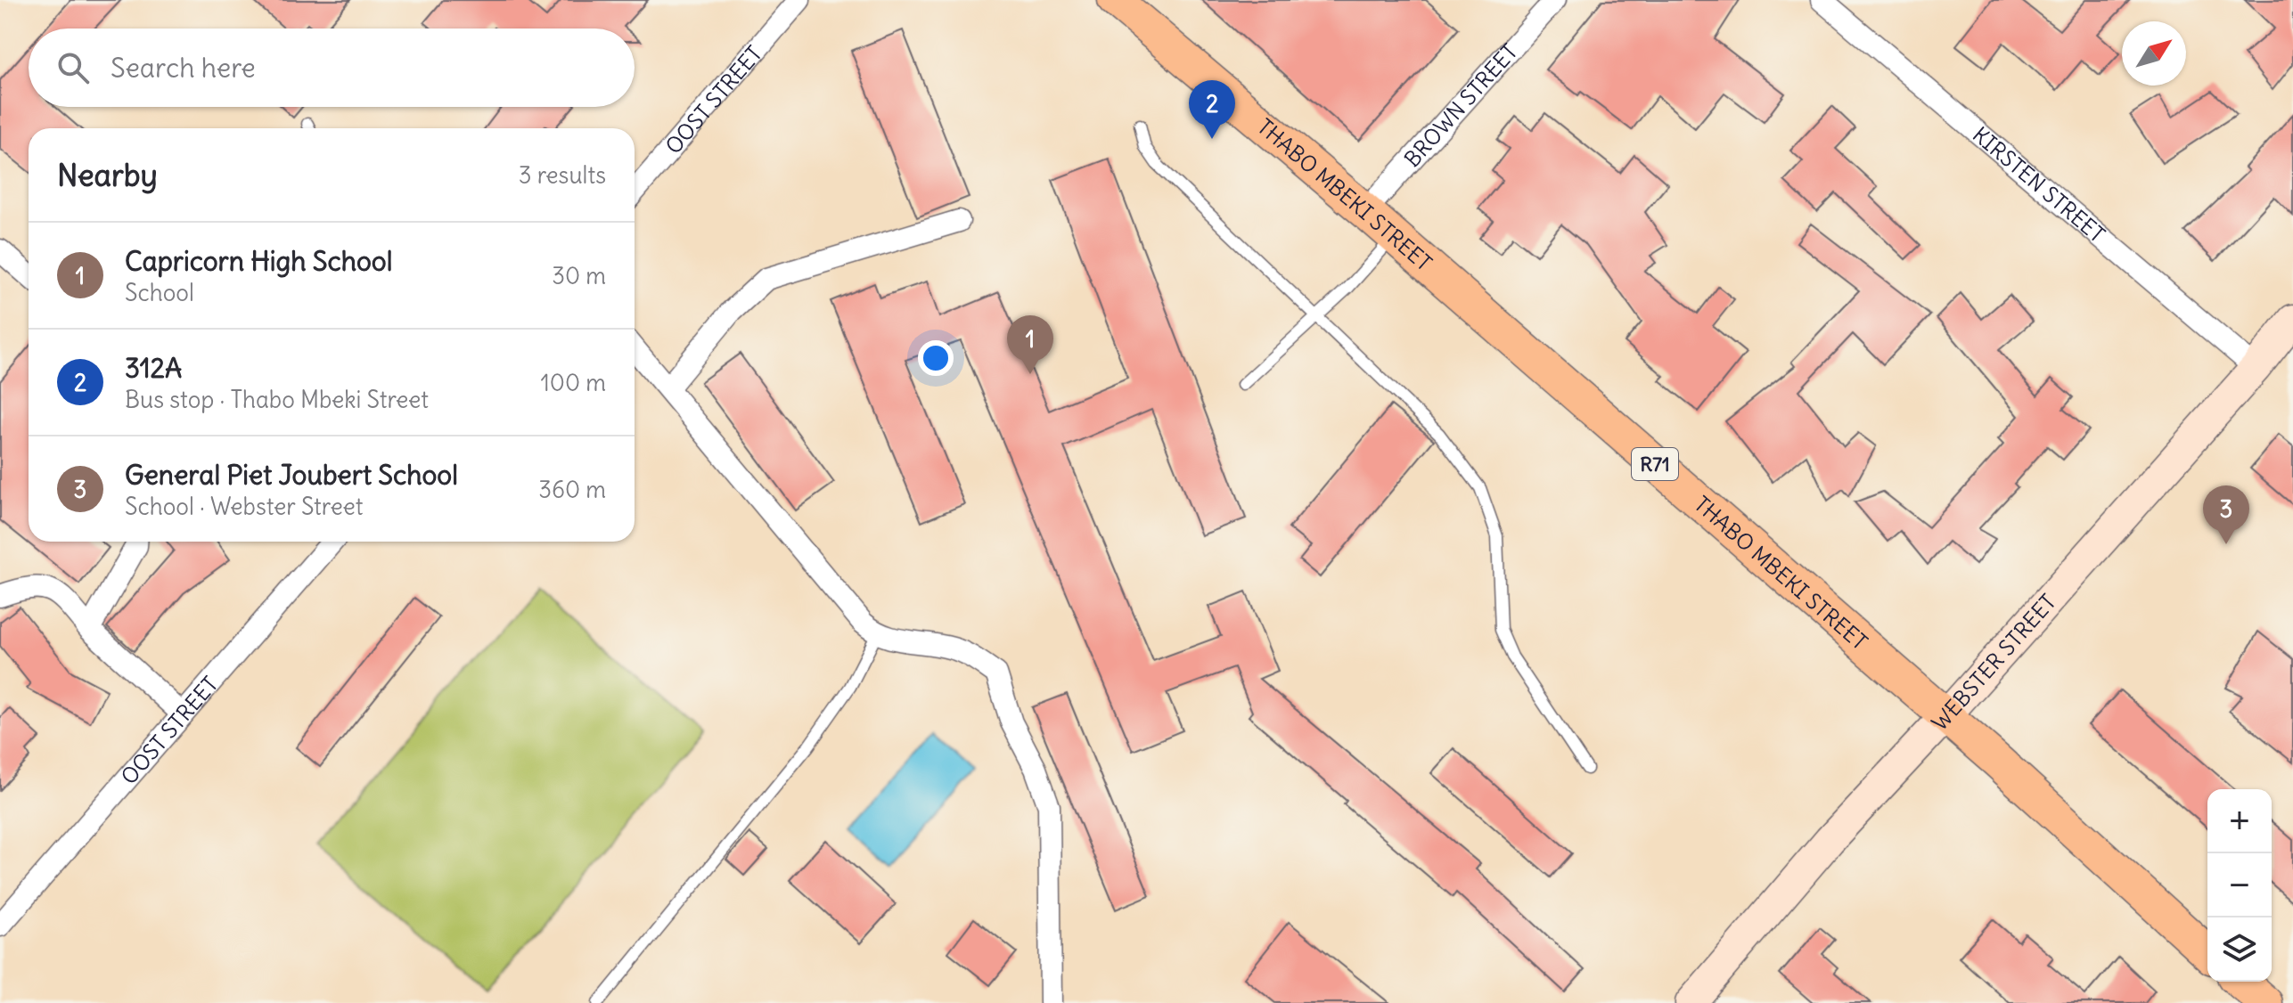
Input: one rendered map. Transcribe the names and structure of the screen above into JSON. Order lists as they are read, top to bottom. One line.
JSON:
{"streets":{"main road":["THABO MBEKI STREET","R71"],"street":["OOST STREET","BROWN STREET","KIRSTEN STREET","WEBSTER STREET"]},"crossings":[["BROWN STREET","THABO MBEKI STREET"],["KIRSTEN STREET","WEBSTER STREET"],["THABO MBEKI STREET","WEBSTER STREET"]],"north":"top right","page":{"search":"Search here","pins":["2","1","3"],"heading":["Nearby","3 results"],"list":[{"mark":"1","name":"Capricorn High School","note":"School","value":"30 m"},{"mark":"2","name":"312A","note":"Bus stop · Thabo Mbeki Street","value":"100 m"},{"mark":"3","name":"General Piet Joubert School","note":"School · Webster Street","value":"360 m"}],"map_buttons":["+","−"]}}
